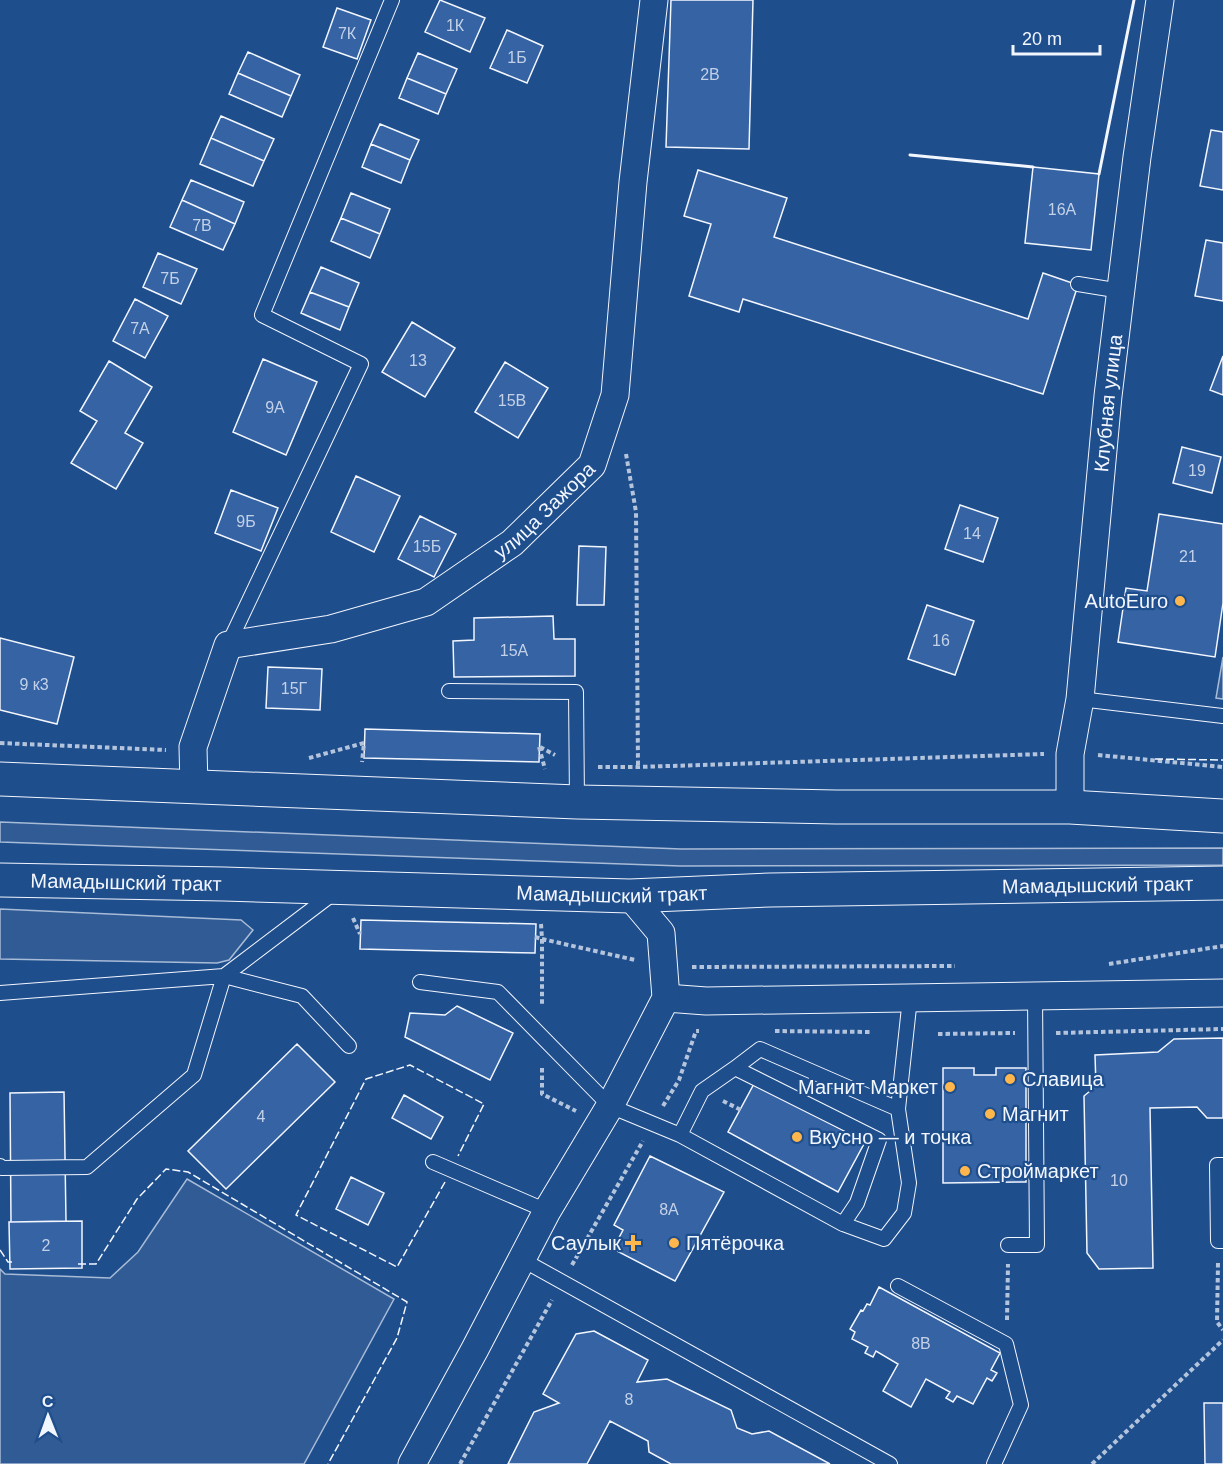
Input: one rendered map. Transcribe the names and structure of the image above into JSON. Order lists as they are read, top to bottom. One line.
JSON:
{"streets":{"main road":["Мамадышский тракт"],"street":["Клубная улица","улица Зажора"]},"places":{"other":["AutoEuro","Славица","Магнит Маркет","Магнит","Вкусно — и точка","Строймаркет","Пятёрочка"],"health":["Саулык"]},"house_numbers":["1К","7К","1Б","2В","16А","7В","7Б","7А","13","15В","9А","19","9Б","14","15Б","21","16","15А","9 к3","15Г","4","10","8А","2","8В","8"],"scale_bar":"20 m","north":"top"}
